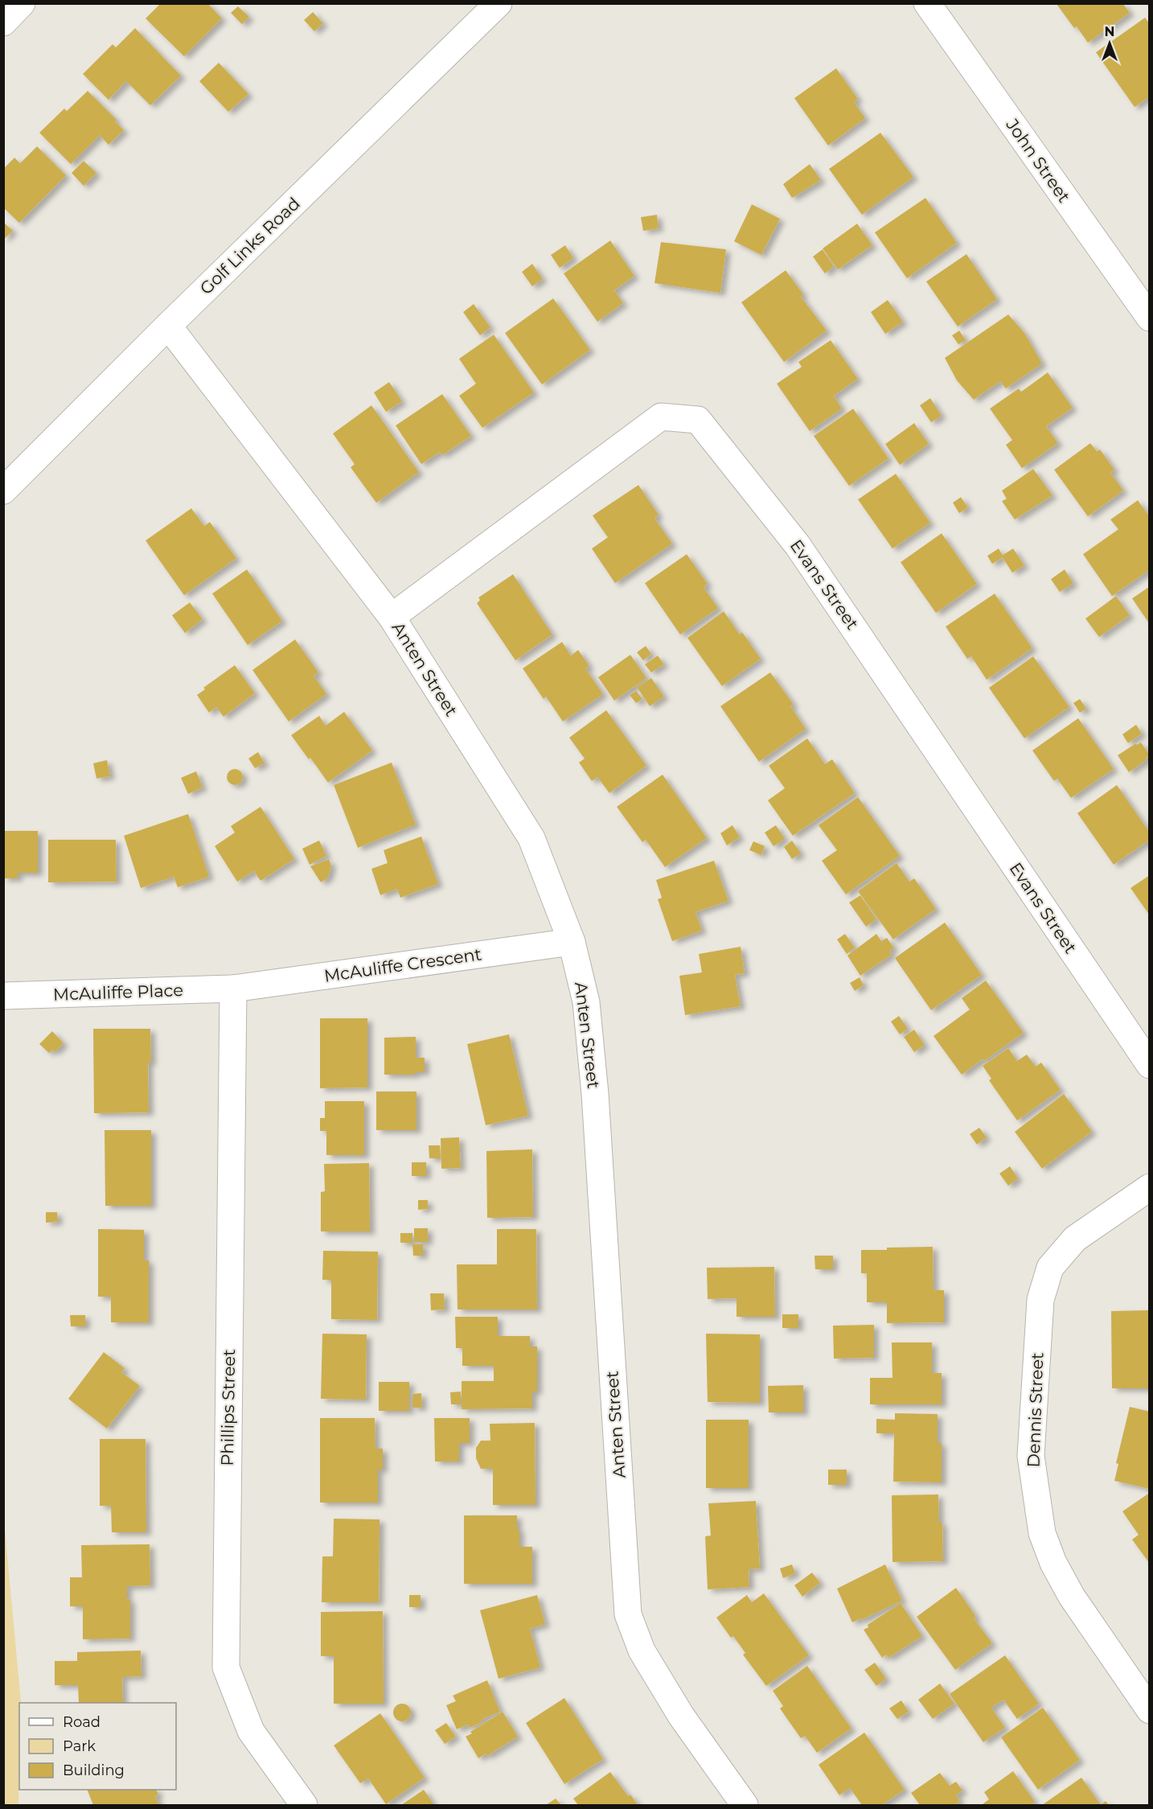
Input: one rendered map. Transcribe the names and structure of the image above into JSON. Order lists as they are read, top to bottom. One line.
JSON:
{"streets":{"street":["John Street","Golf Links Road","Evans Street","Anten Street","McAuliffe Crescent","McAuliffe Place","Phillips Street","Dennis Street"]},"crossings":[["Golf Links Road","Anten Street"],["Evans Street","Anten Street"],["Anten Street","McAuliffe Crescent"],["McAuliffe Crescent","McAuliffe Place"],["McAuliffe Crescent","Phillips Street"],["McAuliffe Place","Phillips Street"]],"legend":["Road","Park","Building"],"north":"top"}
